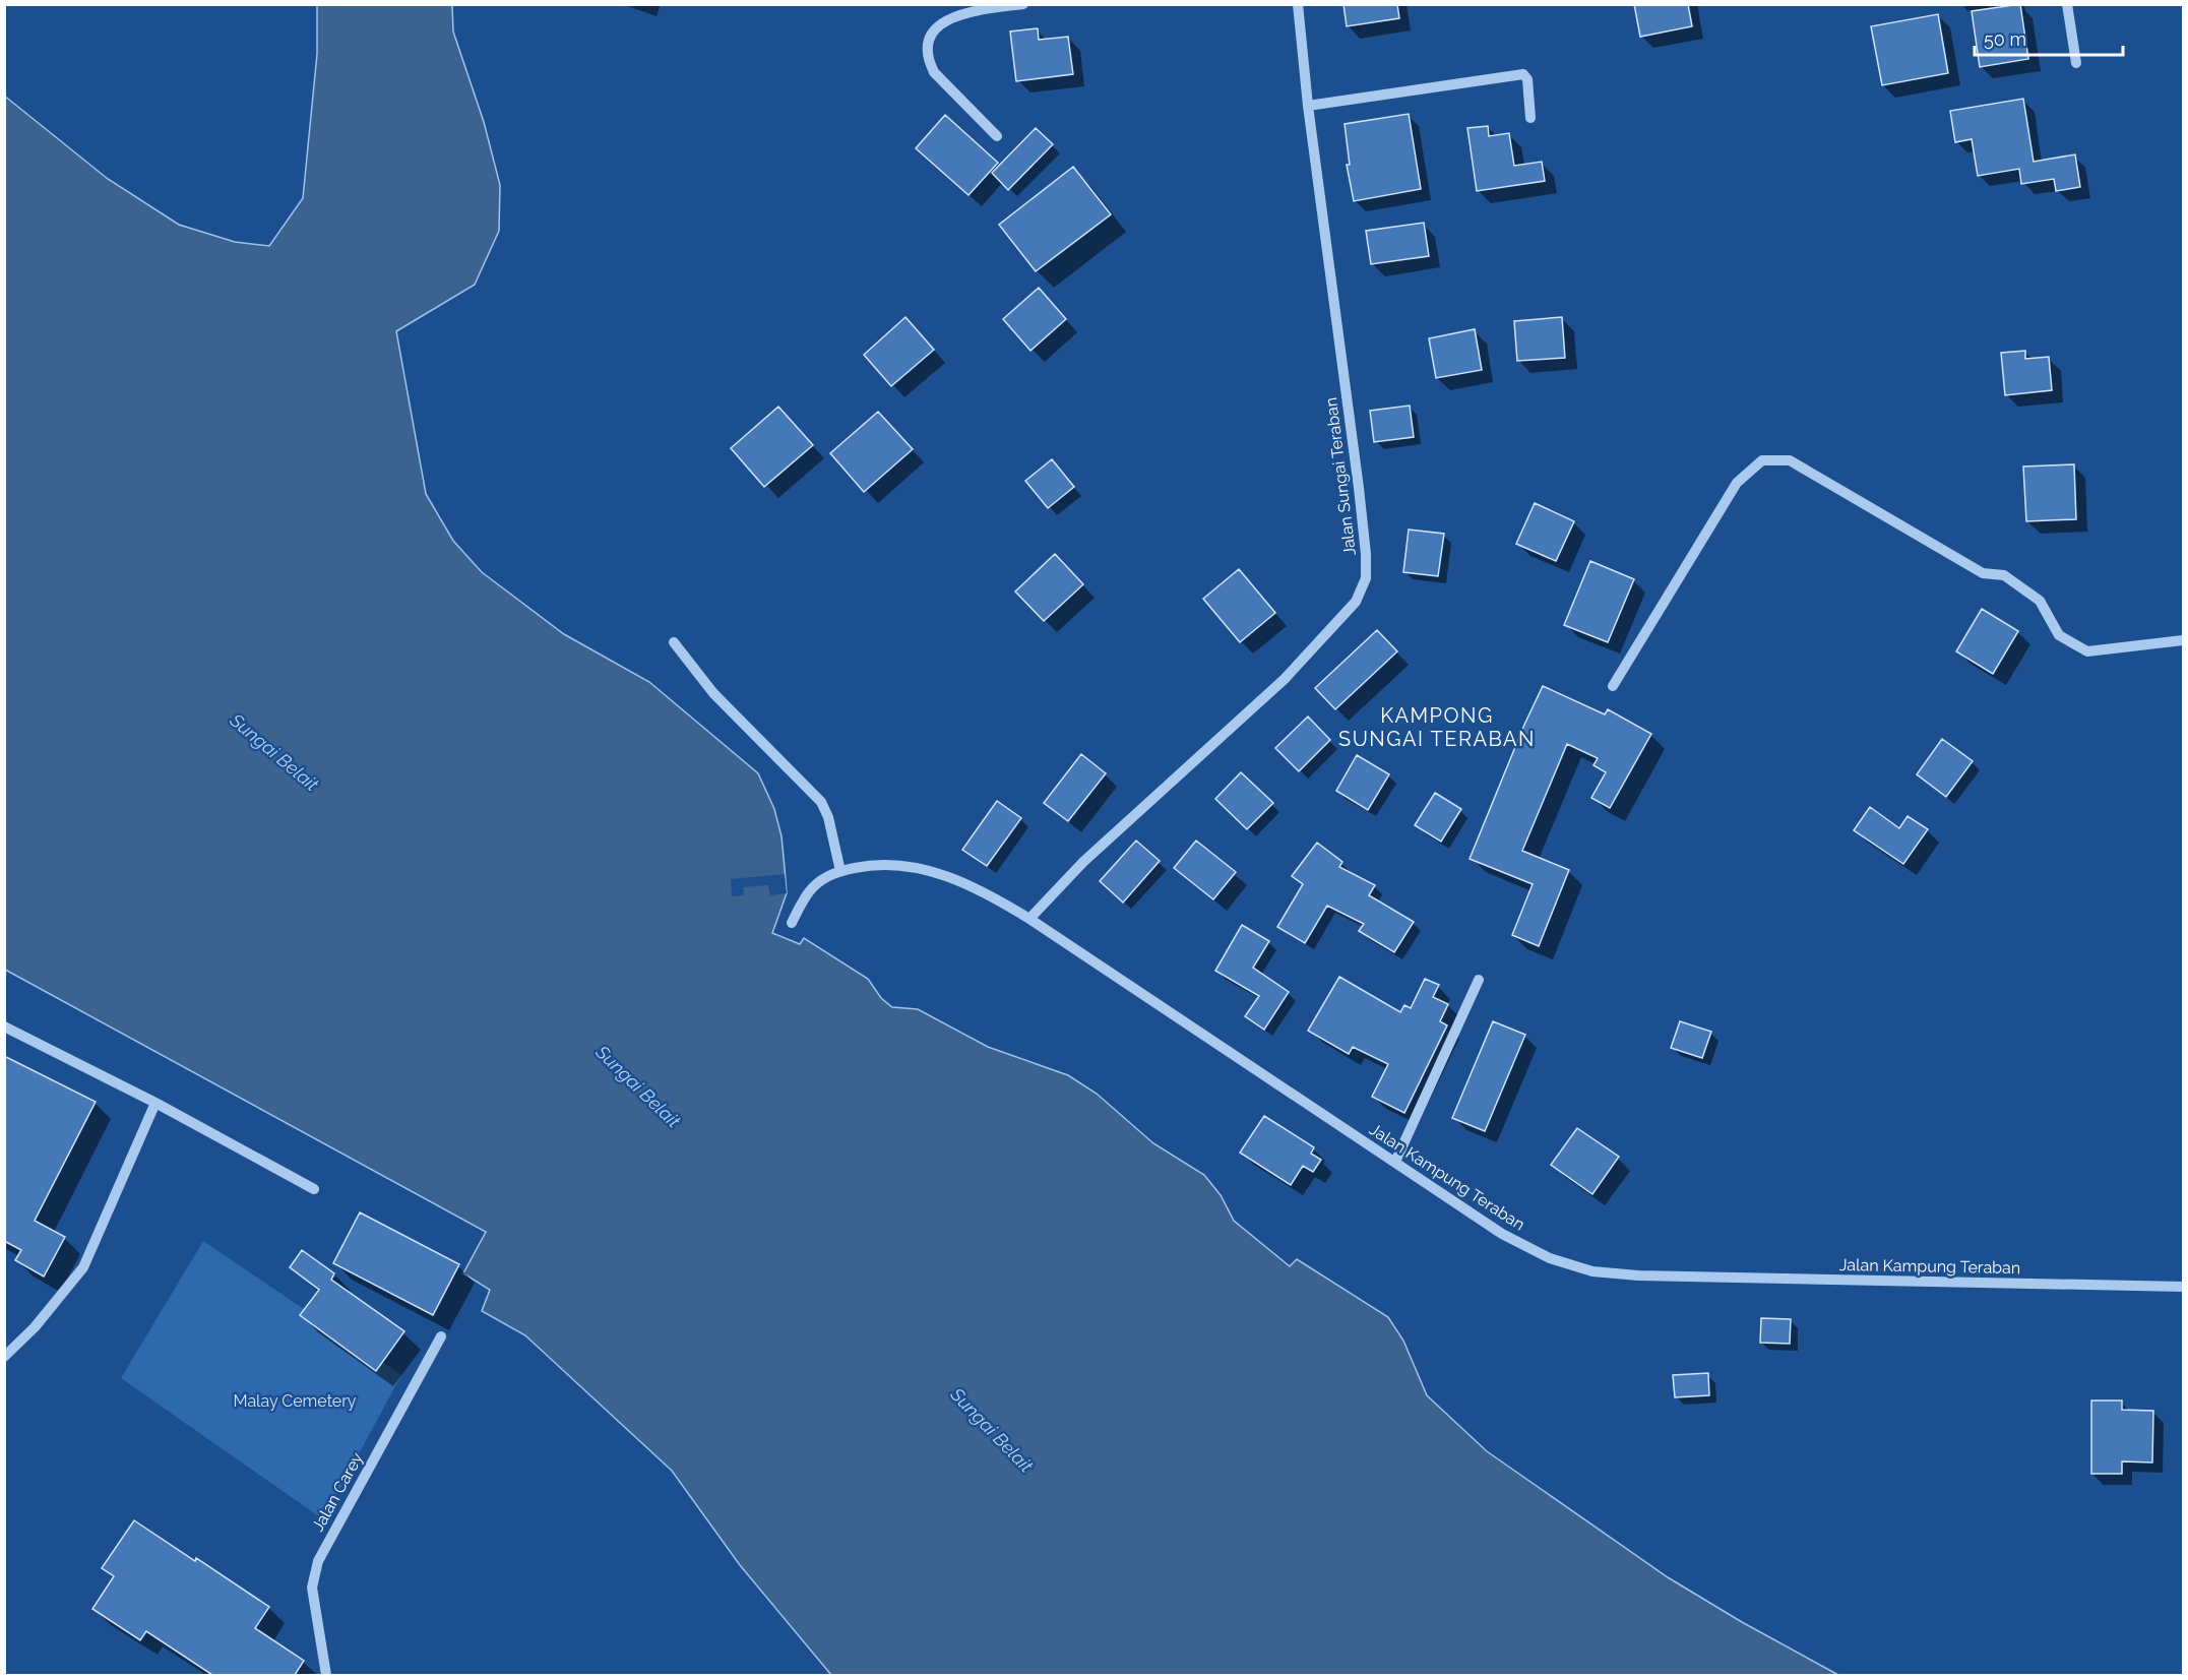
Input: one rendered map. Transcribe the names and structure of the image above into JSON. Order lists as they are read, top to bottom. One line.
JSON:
{"streets":{"street":["Jalan Sungai Teraban","Jalan Kampung Teraban","Jalan Carey"]},"crossings":[["Jalan Sungai Teraban","Jalan Kampung Teraban"]],"districts":["KAMPONG SUNGAI TERABAN"],"water":["Sungai Belait"],"parks":["Malay Cemetery"],"scale_bar":"50 m"}
